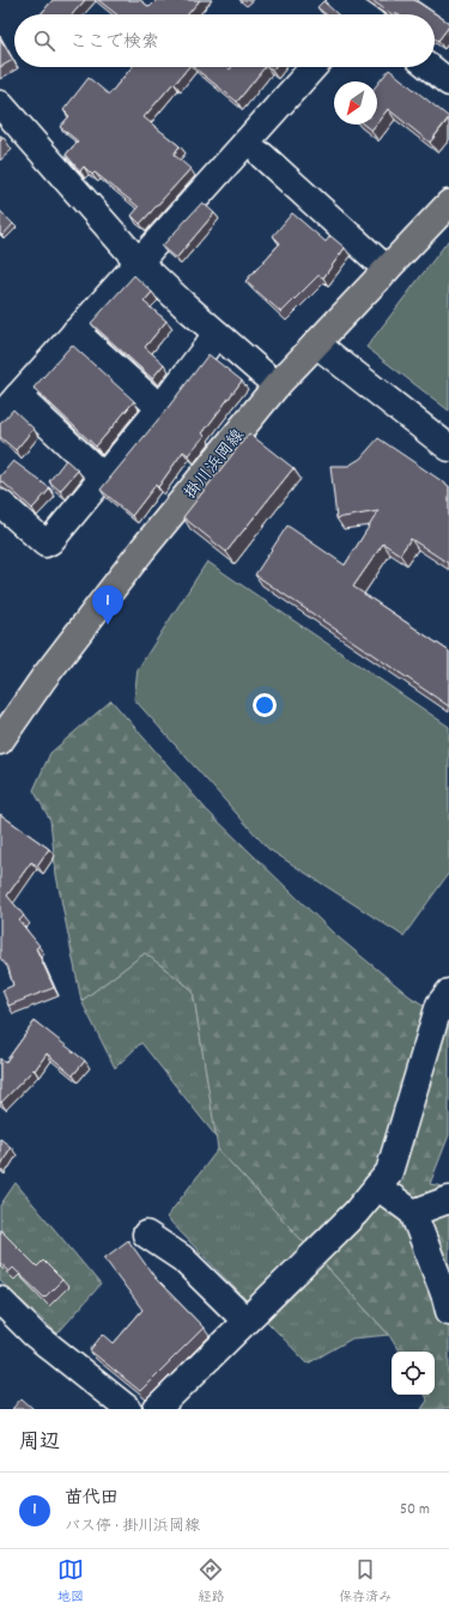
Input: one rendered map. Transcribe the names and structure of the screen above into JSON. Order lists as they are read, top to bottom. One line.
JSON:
{"streets":{"main road":["掛川浜岡線"]},"north":"bottom left","page":{"search":"ここで検索","pins":"1","heading":"周辺","list":[{"mark":"1","name":"苗代田","note":"バス停 · 掛川浜岡線","value":"50 m"}],"nav":["地図","経路","保存済み"]}}
